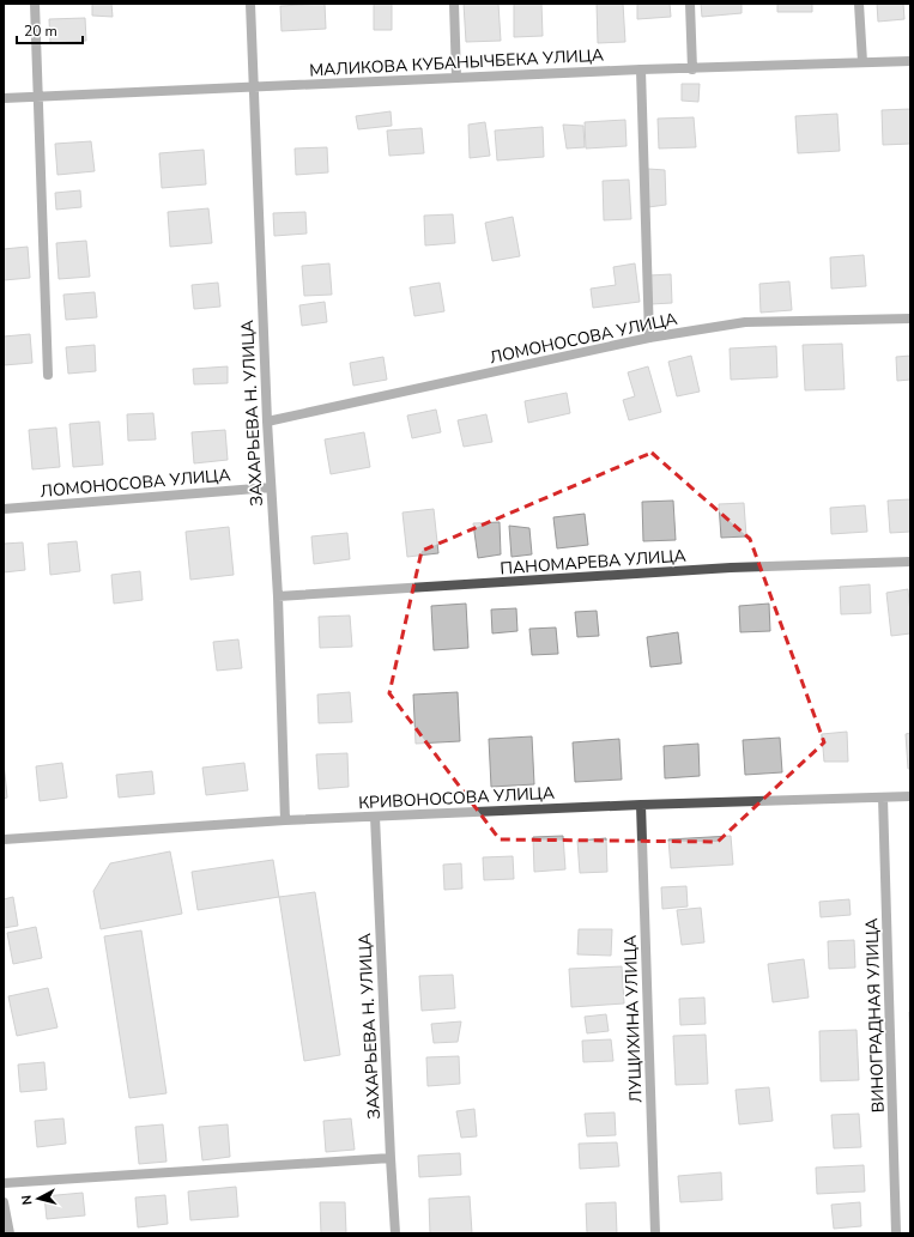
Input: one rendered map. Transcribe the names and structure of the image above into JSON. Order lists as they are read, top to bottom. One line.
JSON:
{"streets":{"street":["МАЛИКОВА КУБАНЫЧБЕКА УЛИЦА","ЛОМОНОСОВА УЛИЦА","ЗАХАРЬЕВА Н. УЛИЦА","ПАНОМАРЕВА УЛИЦА","КРИВОНОСОВА УЛИЦА","ВИНОГРАДНАЯ УЛИЦА","ЛУЩИХИНА УЛИЦА"]},"crossings":[["МАЛИКОВА КУБАНЫЧБЕКА УЛИЦА","ЗАХАРЬЕВА Н. УЛИЦА"],["ЛОМОНОСОВА УЛИЦА","ЗАХАРЬЕВА Н. УЛИЦА"],["ЗАХАРЬЕВА Н. УЛИЦА","ПАНОМАРЕВА УЛИЦА"],["ЗАХАРЬЕВА Н. УЛИЦА","КРИВОНОСОВА УЛИЦА"],["КРИВОНОСОВА УЛИЦА","ВИНОГРАДНАЯ УЛИЦА"],["КРИВОНОСОВА УЛИЦА","ЛУЩИХИНА УЛИЦА"]],"scale_bar":"20 m","north":"left"}
